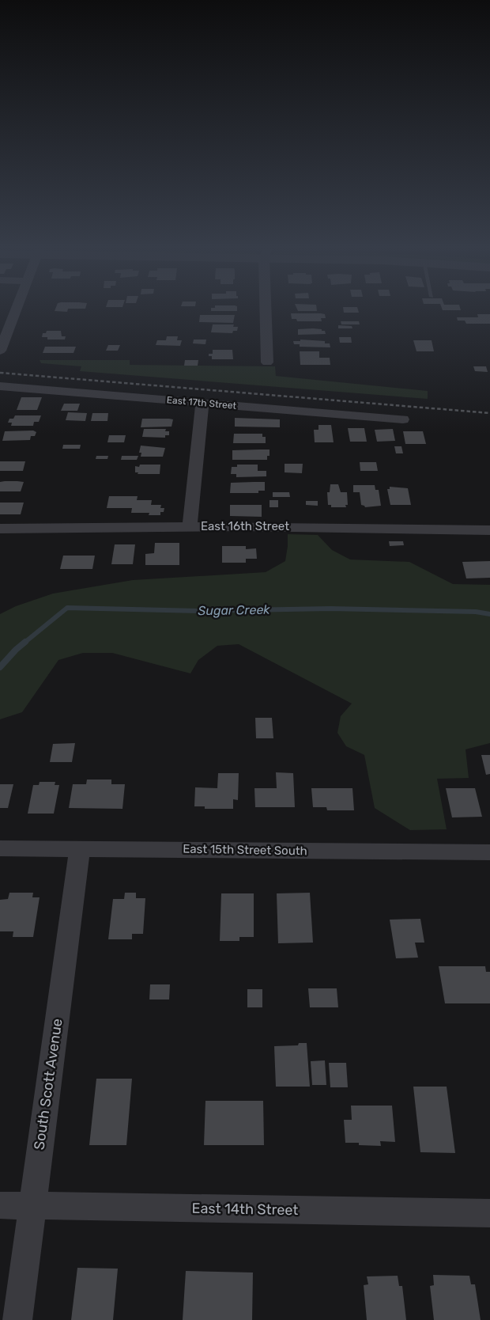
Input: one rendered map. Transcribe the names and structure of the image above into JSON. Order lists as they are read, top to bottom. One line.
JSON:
{"streets":{"street":["East 17th Street","East 16th Street","East 15th Street South","South Scott Avenue","East 14th Street"]},"crossings":[["East 15th Street South","South Scott Avenue"],["South Scott Avenue","East 14th Street"]],"water":["Sugar Creek"]}
